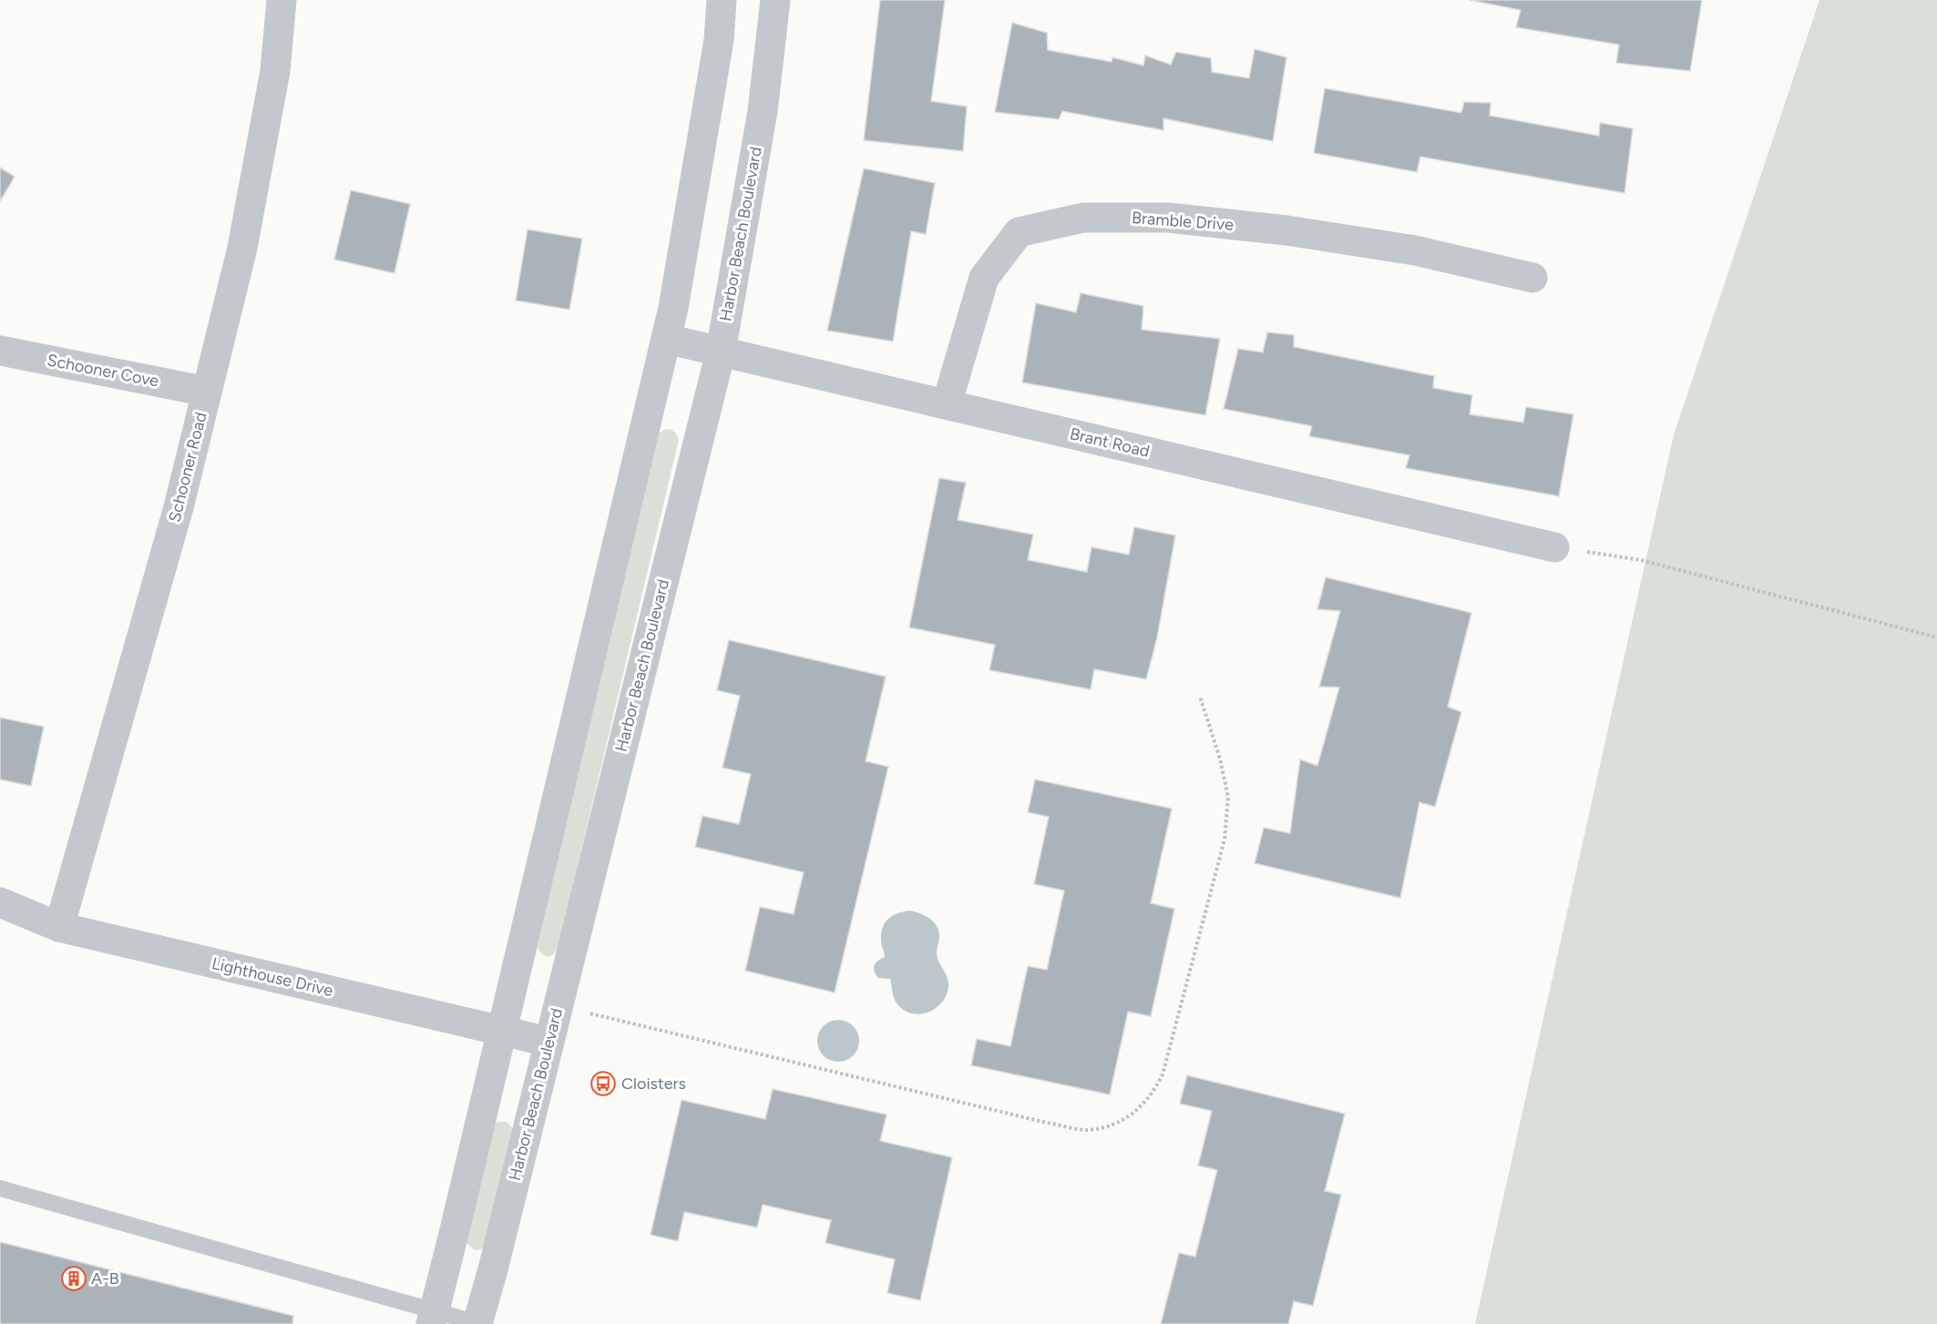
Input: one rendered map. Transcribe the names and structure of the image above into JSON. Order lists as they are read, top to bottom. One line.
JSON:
{"streets":{"street":["Bramble Drive","Harbor Beach Boulevard","Schooner Cove","Brant Road","Schooner Road","Lighthouse Drive"]},"crossings":[["Bramble Drive","Brant Road"],["Harbor Beach Boulevard","Brant Road"],["Harbor Beach Boulevard","Lighthouse Drive"],["Schooner Cove","Schooner Road"],["Schooner Road","Lighthouse Drive"]],"places":{"bus stop":["Cloisters"],"building":["A-B"]}}
